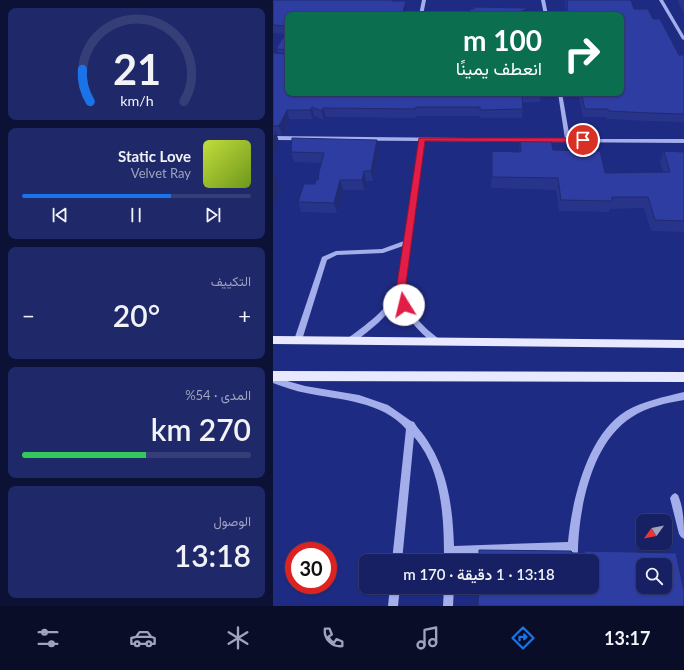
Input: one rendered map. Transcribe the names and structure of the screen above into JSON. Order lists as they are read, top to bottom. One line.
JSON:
{"north":"bottom left","page":{"turn":["100 m","انعطف يمينًا"],"song":["Static Love","Velvet Ray"],"tile":["التكييف",["المدى · 54%","270 km"],["الوصول","13:18"]],"heat":["−","20°","+"],"limit":"30","trip":"13:18 · 1 دقيقة · 170 m","tabs":"13:17","gauge":["21","km/h"]}}
